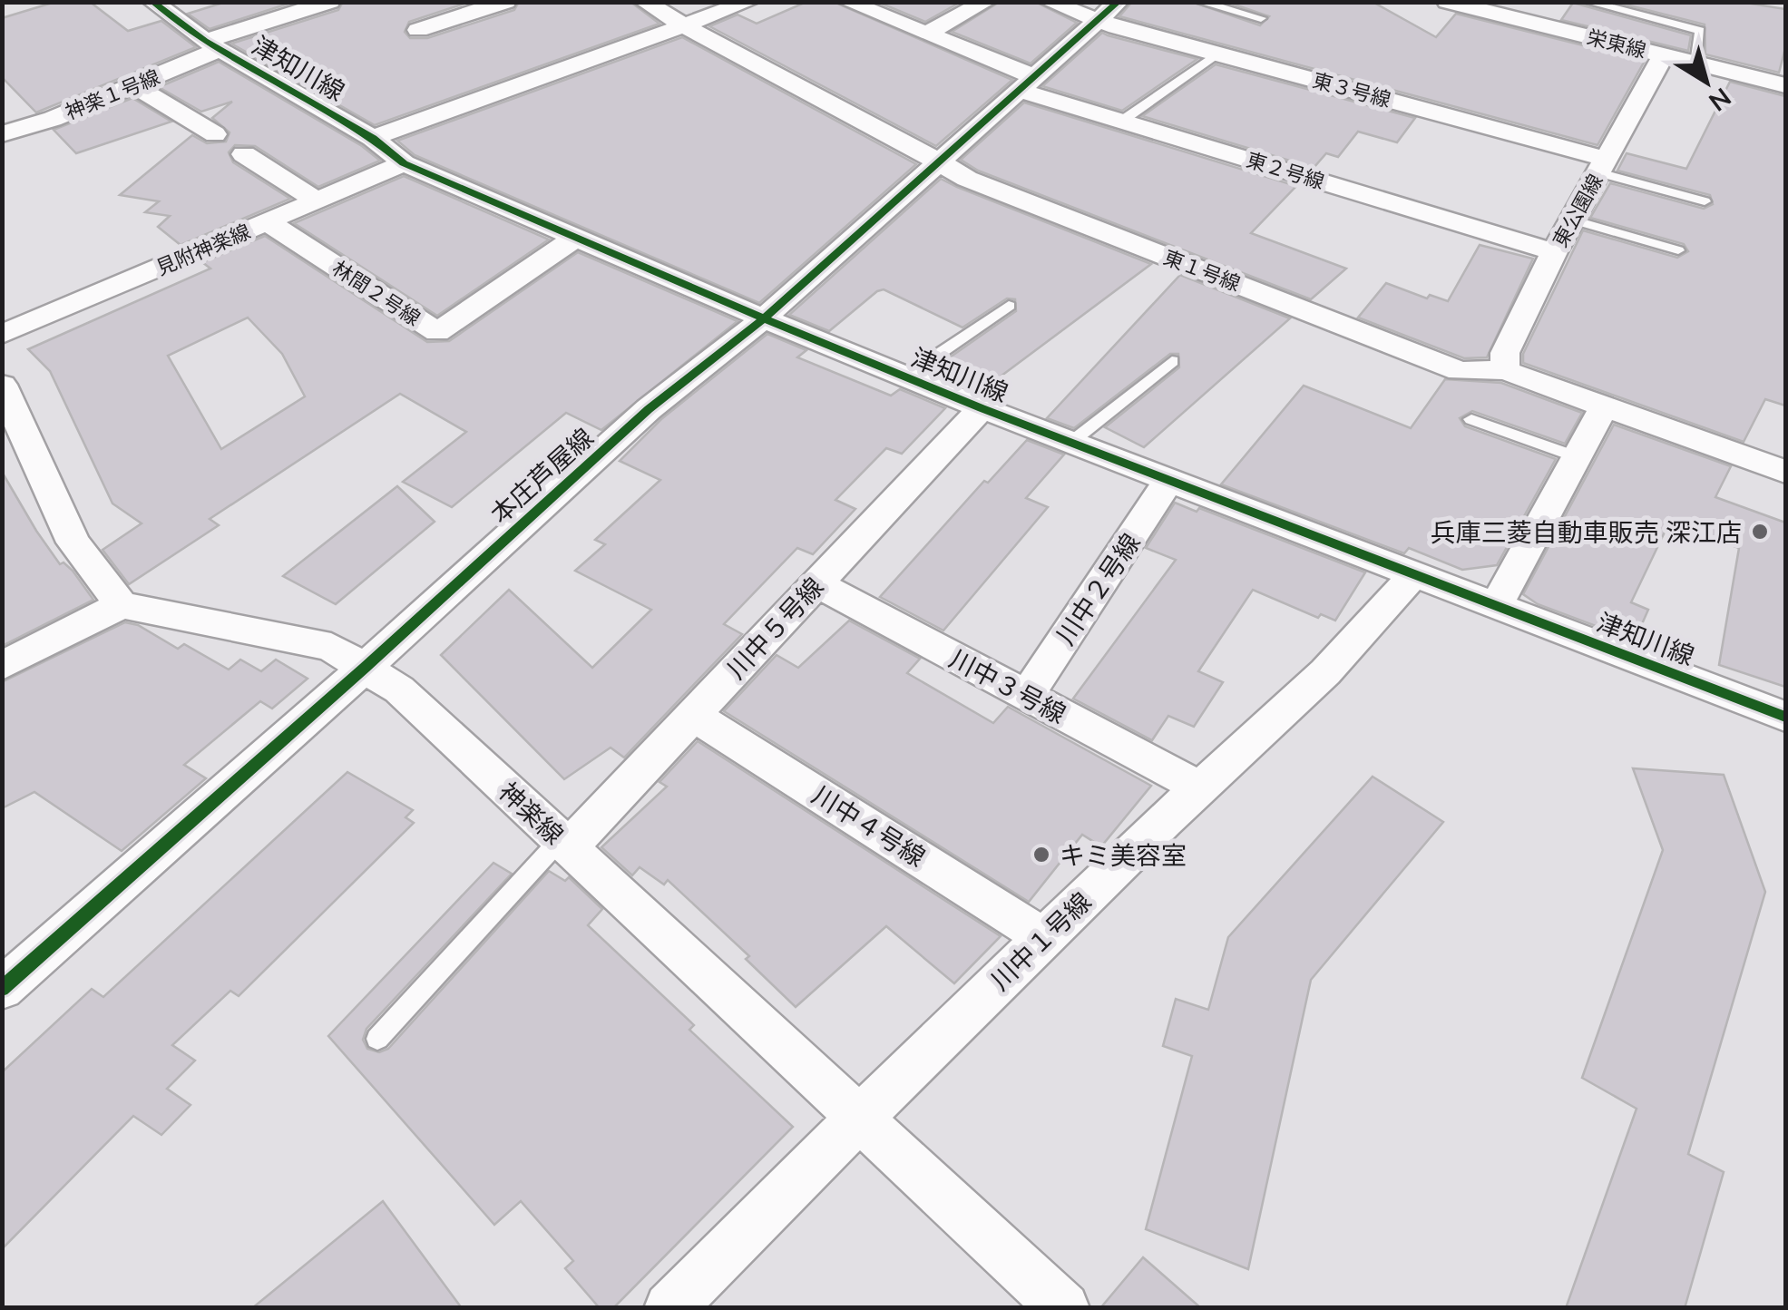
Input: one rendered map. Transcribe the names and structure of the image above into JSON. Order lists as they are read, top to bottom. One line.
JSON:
{"streets":{"street":["栄東線","津知川線","東３号線","神楽１号線","東２号線","東公園線","見附神楽線","東１号線","林間２号線","本庄芦屋線","川中２号線","川中５号線","川中３号線","神楽線","川中４号線","川中１号線"]},"crossings":[["栄東線","東公園線"],["津知川線","神楽１号線"],["津知川線","見附神楽線"],["津知川線","林間２号線"],["津知川線","本庄芦屋線"],["津知川線","川中２号線"],["津知川線","川中５号線"],["津知川線","川中１号線"],["東３号線","東公園線"],["東３号線","本庄芦屋線"],["東２号線","東公園線"],["東２号線","本庄芦屋線"],["東公園線","東１号線"],["見附神楽線","林間２号線"],["東１号線","本庄芦屋線"],["本庄芦屋線","神楽線"],["川中２号線","川中３号線"],["川中５号線","川中３号線"],["川中５号線","神楽線"],["川中５号線","川中４号線"],["川中３号線","川中１号線"],["神楽線","川中１号線"],["川中４号線","川中１号線"]],"places":["兵庫三菱自動車販売 深江店","キミ美容室"],"north":"bottom right"}
